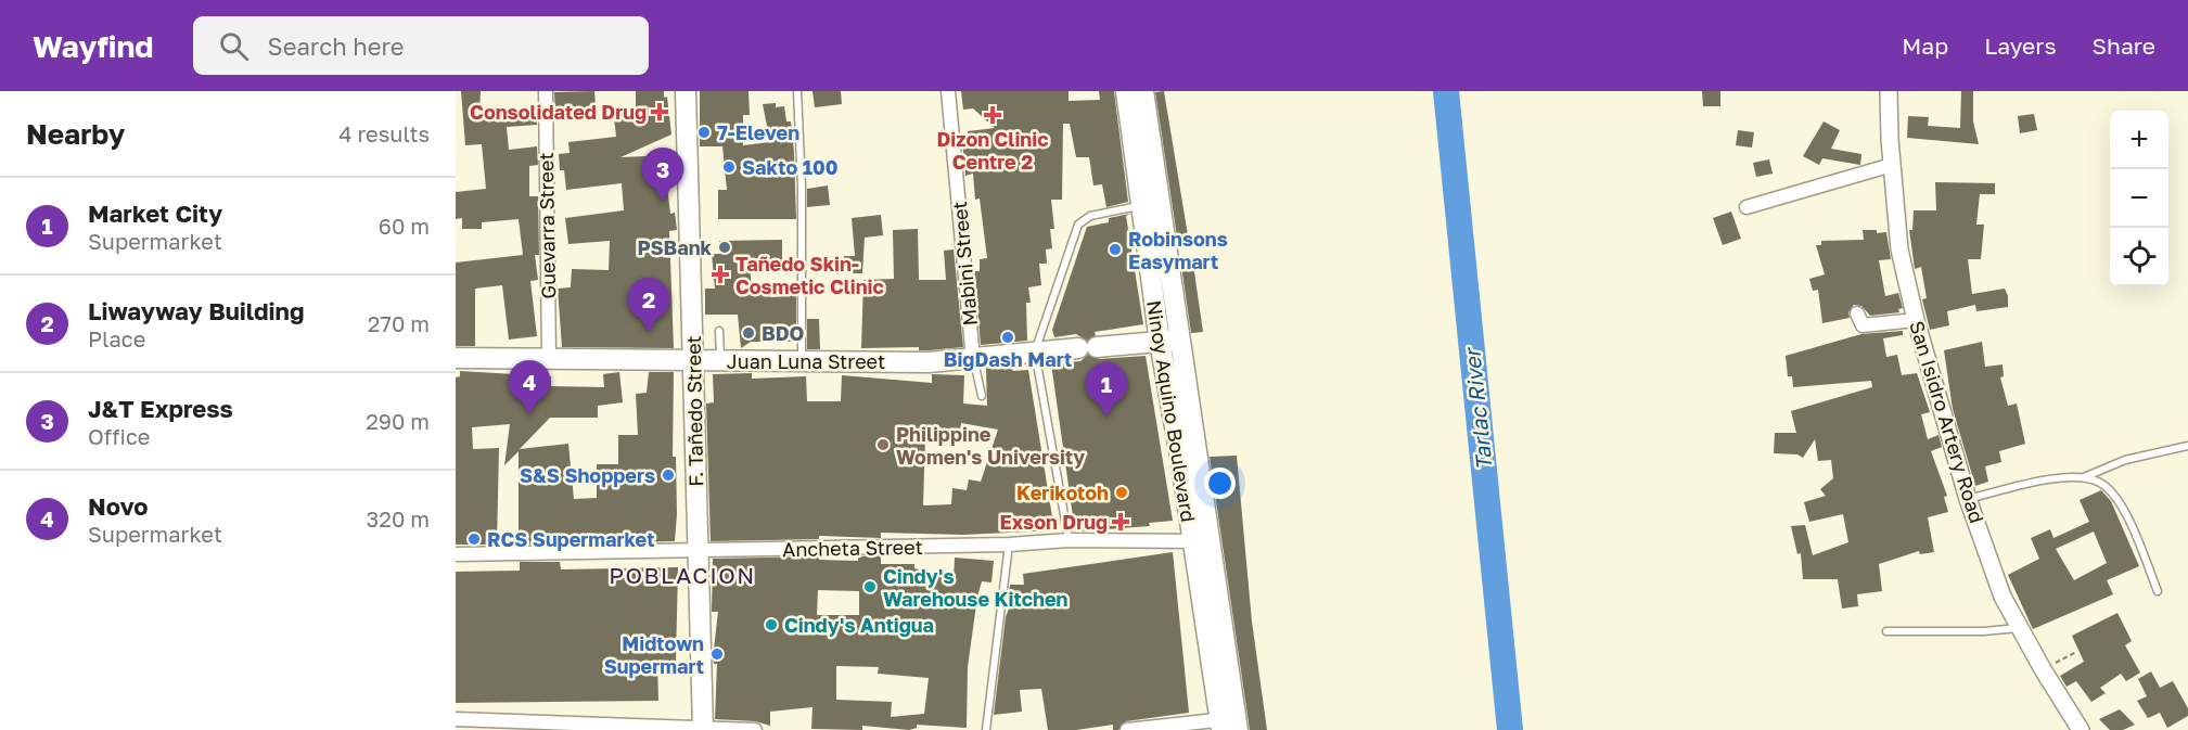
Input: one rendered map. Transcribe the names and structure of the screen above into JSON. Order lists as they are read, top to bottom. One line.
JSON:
{"streets":{"main road":["Juan Luna Street","F. Tañedo Street","Ninoy Aquino Boulevard"],"street":["Guevarra Street","Mabini Street","San Isidro Artery Road","Ancheta Street"]},"crossings":[["Guevarra Street","Juan Luna Street"],["Mabini Street","Juan Luna Street"],["Juan Luna Street","F. Tañedo Street"],["Juan Luna Street","Ninoy Aquino Boulevard"],["F. Tañedo Street","Ancheta Street"],["Ninoy Aquino Boulevard","Ancheta Street"]],"districts":["POBLACION"],"water":["Tarlac River"],"places":{"health":["Consolidated Drug","Dizon Clinic Centre 2","Tañedo Skin- Cosmetic Clinic","Exson Drug"],"other":["7-Eleven","Sakto 100","PSBank","Robinsons Easymart","BDO","BigDash Mart","Philippine Women's University","S&S Shoppers","Kerikotoh","RCS Supermarket","Cindy's Warehouse Kitchen","Cindy's Antigua","Midtown Supermart"]},"page":{"header":"Wayfind","search":"Search here","nav":["Map","Layers","Share"],"heading":["Nearby","4 results"],"map_buttons":["+","−"],"pins":["3","2","4","1"],"list":[{"mark":"1","name":"Market City","note":"Supermarket","value":"60 m"},{"mark":"2","name":"Liwayway Building","note":"Place","value":"270 m"},{"mark":"3","name":"J&T Express","note":"Office","value":"290 m"},{"mark":"4","name":"Novo","note":"Supermarket","value":"320 m"}]}}
